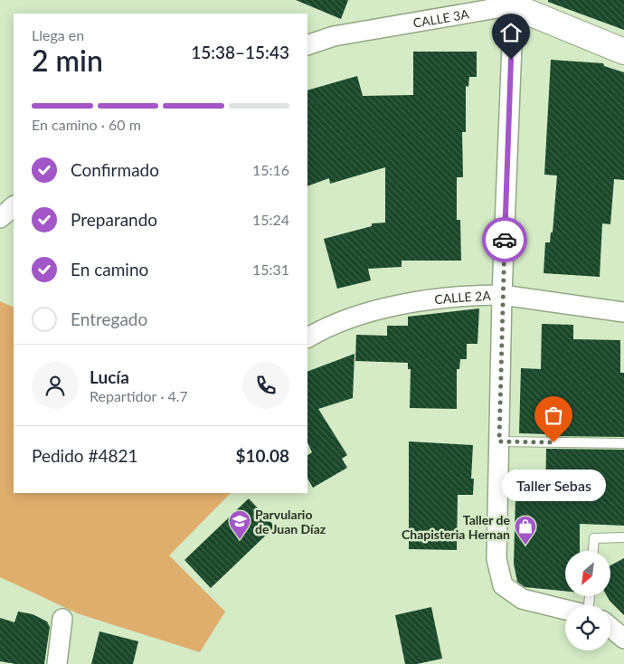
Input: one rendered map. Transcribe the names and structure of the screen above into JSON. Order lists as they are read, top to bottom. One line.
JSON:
{"streets":{"street":["CALLE 3A","CALLE 2A"]},"places":{"other":["Taller Sebas"],"school or university":["Parvulario de Juan Díaz"],"shop":["Taller de Chapisteria Hernan"]},"north":"bottom left","page":{"heading":["2 min","Llega en","15:38–15:43"],"panel":["Lucía","Repartidor · 4.7","Pedido #4821","$10.08"],"bar":"En camino · 60 m","list":[["Confirmado","15:16"],["Preparando","15:24"],["En camino","15:31"],"Entregado"],"bubble":"Taller Sebas"}}
